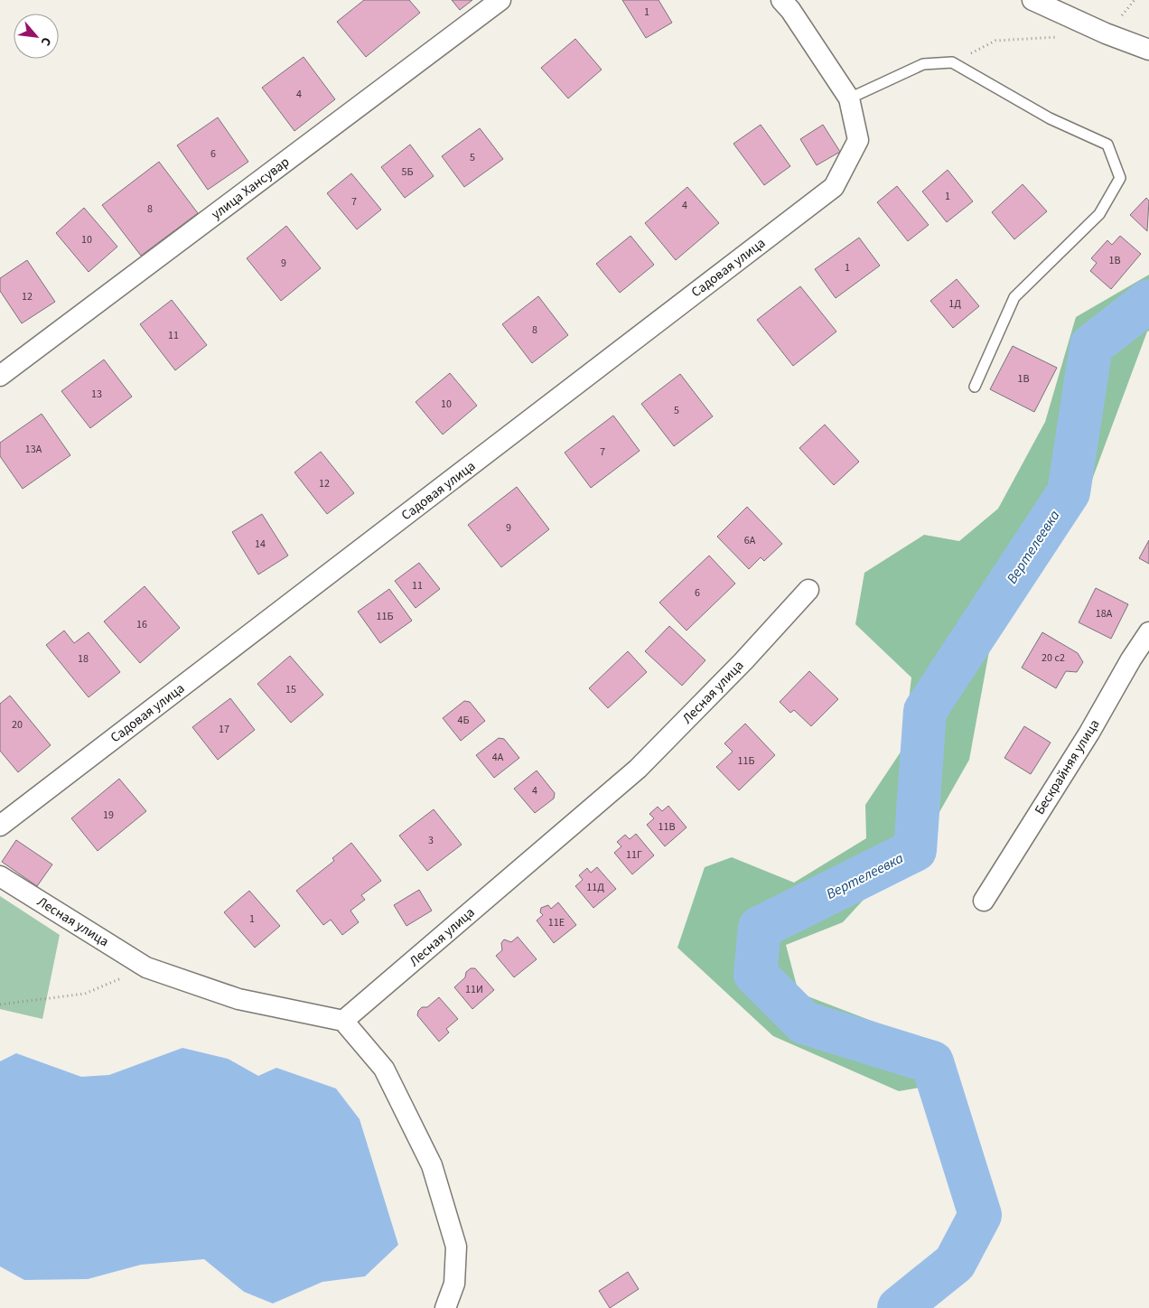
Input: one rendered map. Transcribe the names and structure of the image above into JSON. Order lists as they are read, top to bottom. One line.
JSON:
{"streets":{"street":["улица Хансувар","Садовая улица","Лесная улица","Бескрайняя улица"]},"water":["Вертелеевка"],"house_numbers":["1","4","6","5","5Б","1","7","4","8","10","1В","9","1","12","1Д","8","11","1В","13","10","5","13А","7","12","9","6А","14","11","6","18А","11Б","16","20 с2","18","15","4Б","20","17","4А","11Б","4","19","11В","3","11Г","11Д","1","11Е","11И"],"north":"bottom right"}
